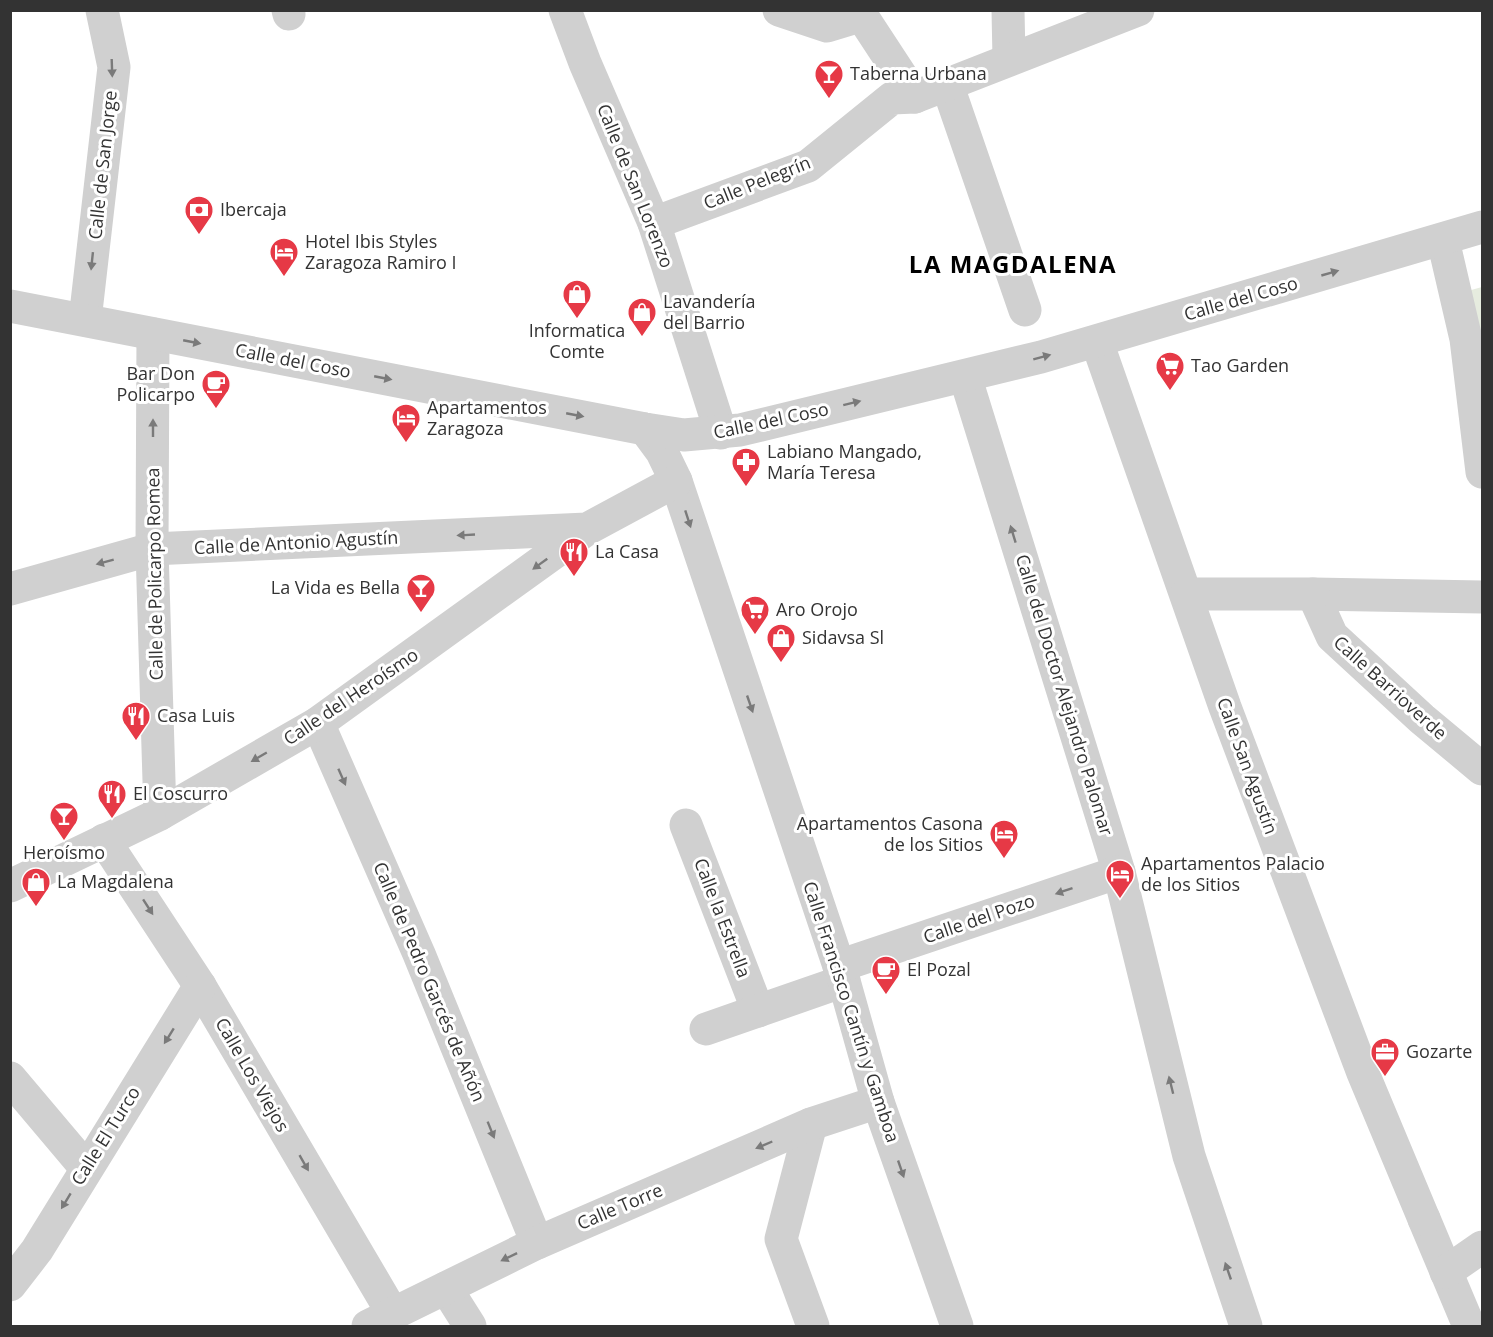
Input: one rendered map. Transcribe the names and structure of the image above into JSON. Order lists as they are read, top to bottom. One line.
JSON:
{"streets":{"street":["Calle de San Jorge","Calle Pelegrín","Calle de San Lorenzo","Calle del Coso","Calle de Antonio Agustín","Calle de Policarpo Romea","Calle Barrioverde","Calle del Doctor Alejandro Palomar","Calle del Heroísmo","Calle San Agustín","Calle la Estrella","Calle del Pozo","Calle de Pedro Garcés de Añón","Calle Francisco Cantín y Gamboa","Calle Los Viejos","Calle El Turco","Calle Torre"]},"crossings":[["Calle de San Jorge","Calle del Coso"],["Calle Pelegrín","Calle de San Lorenzo"],["Calle de San Lorenzo","Calle del Coso"],["Calle del Coso","Calle de Policarpo Romea"],["Calle del Coso","Calle del Doctor Alejandro Palomar"],["Calle del Coso","Calle San Agustín"],["Calle del Coso","Calle Francisco Cantín y Gamboa"],["Calle de Antonio Agustín","Calle de Policarpo Romea"],["Calle de Antonio Agustín","Calle del Heroísmo"],["Calle de Policarpo Romea","Calle del Heroísmo"],["Calle del Doctor Alejandro Palomar","Calle del Pozo"],["Calle del Heroísmo","Calle de Pedro Garcés de Añón"],["Calle del Heroísmo","Calle Francisco Cantín y Gamboa"],["Calle del Heroísmo","Calle Los Viejos"],["Calle la Estrella","Calle del Pozo"],["Calle del Pozo","Calle Francisco Cantín y Gamboa"],["Calle de Pedro Garcés de Añón","Calle Torre"],["Calle Francisco Cantín y Gamboa","Calle Torre"],["Calle Los Viejos","Calle El Turco"],["Calle Los Viejos","Calle Torre"]],"one_way":["Calle de San Jorge","Calle del Coso","Calle de Antonio Agustín","Calle de Policarpo Romea","Calle del Doctor Alejandro Palomar","Calle del Heroísmo","Calle del Pozo","Calle de Pedro Garcés de Añón","Calle Francisco Cantín y Gamboa","Calle Los Viejos","Calle El Turco","Calle Torre"],"districts":["LA MAGDALENA"],"places":{"bar":["Taberna Urbana","La Vida es Bella","Heroísmo"],"bank":["Ibercaja"],"hotel":["Hotel Ibis Styles Zaragoza Ramiro I","Apartamentos Zaragoza","Apartamentos Casona de los Sitios","Apartamentos Palacio de los Sitios"],"shop":["Informatica Comte","Lavandería del Barrio","Sidavsa Sl","La Magdalena"],"supermarket":["Tao Garden","Aro Orojo"],"cafe":["Bar Don Policarpo","El Pozal"],"pharmacy":["Labiano Mangado, María Teresa"],"restaurant":["La Casa","Casa Luis","El Coscurro"],"office":["Gozarte"]}}
